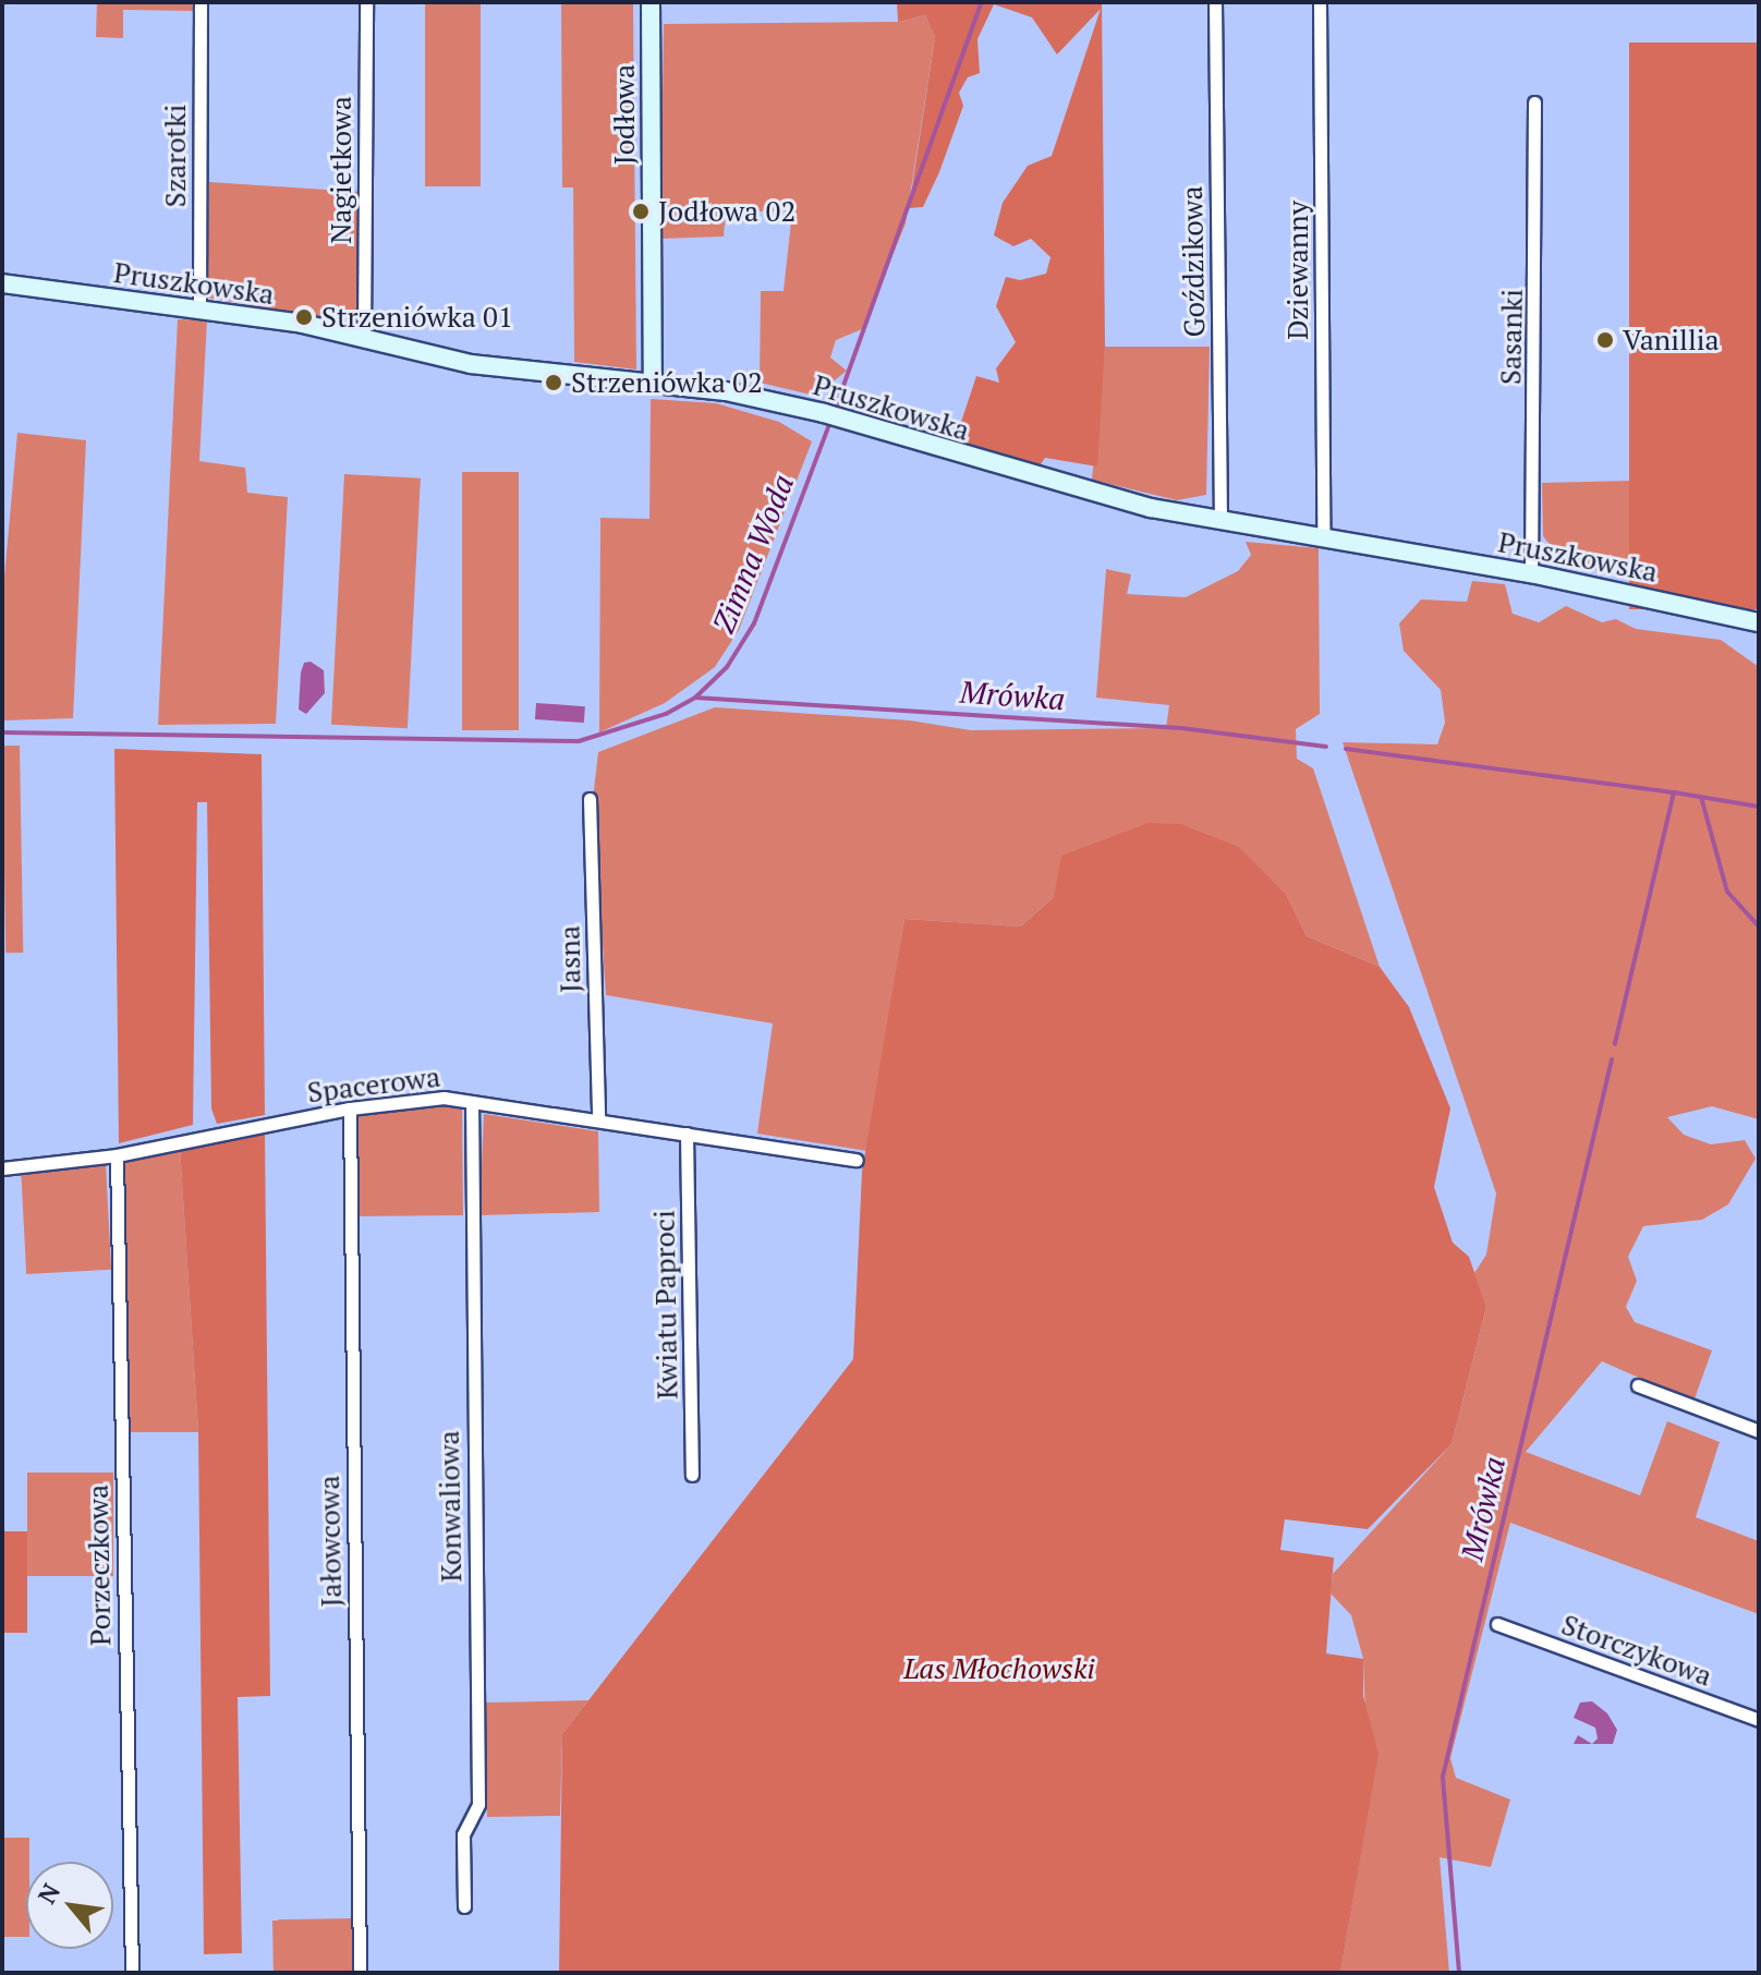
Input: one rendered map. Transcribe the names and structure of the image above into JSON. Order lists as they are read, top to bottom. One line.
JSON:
{"streets":{"street":["Jodłowa","Szarotki","Nagietkowa","Goździkowa","Dziewanny","Pruszkowska","Sasanki","Jasna","Spacerowa","Kwiatu Paproci","Konwaliowa","Jałowcowa","Porzeczkowa","Storczykowa"]},"crossings":[["Jodłowa","Pruszkowska"],["Szarotki","Pruszkowska"],["Nagietkowa","Pruszkowska"],["Goździkowa","Pruszkowska"],["Dziewanny","Pruszkowska"],["Pruszkowska","Sasanki"],["Jasna","Spacerowa"],["Spacerowa","Kwiatu Paproci"],["Spacerowa","Konwaliowa"],["Spacerowa","Jałowcowa"],["Spacerowa","Porzeczkowa"]],"water":["Zimna Woda","Mrówka"],"parks":["Las Młochowski"],"places":["Jodłowa 02","Strzeniówka 01","Vanillia","Strzeniówka 02"],"north":"top left"}
